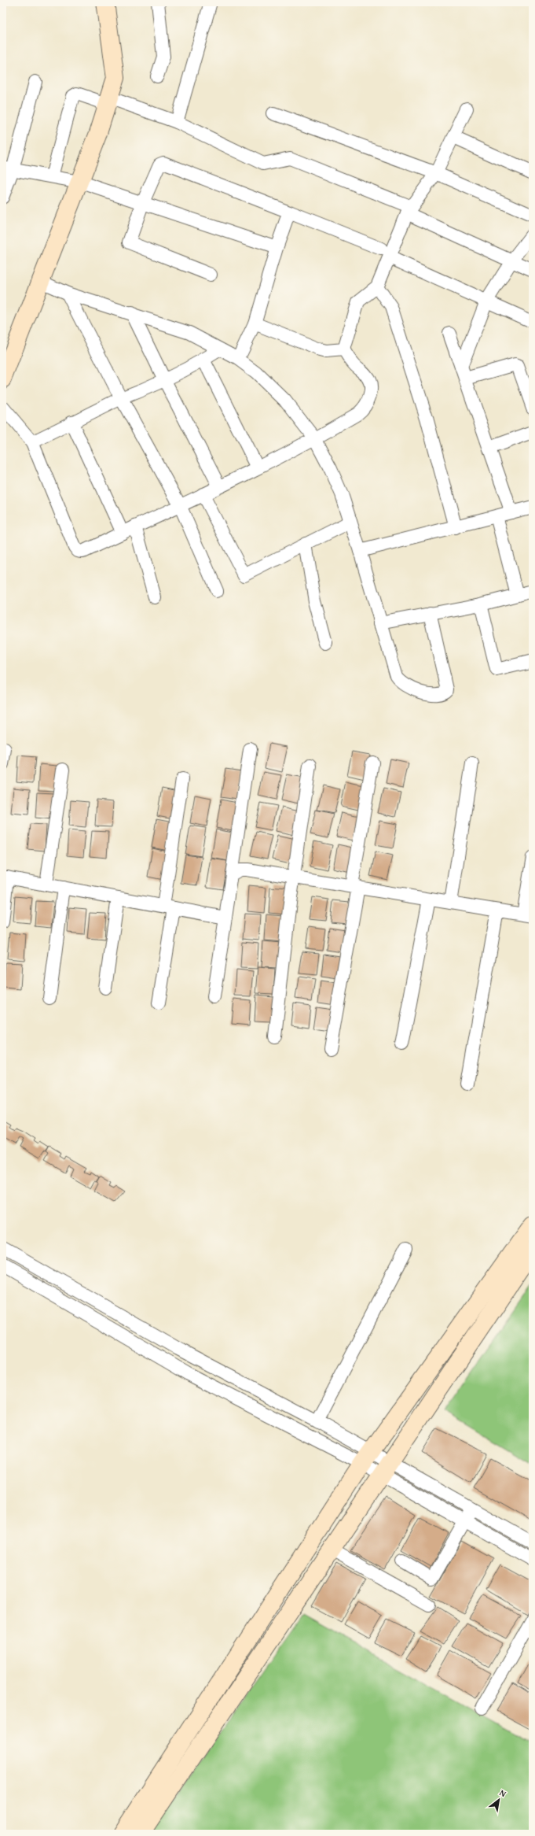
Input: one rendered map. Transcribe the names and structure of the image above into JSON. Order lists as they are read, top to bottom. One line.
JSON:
{"north":"top right"}
